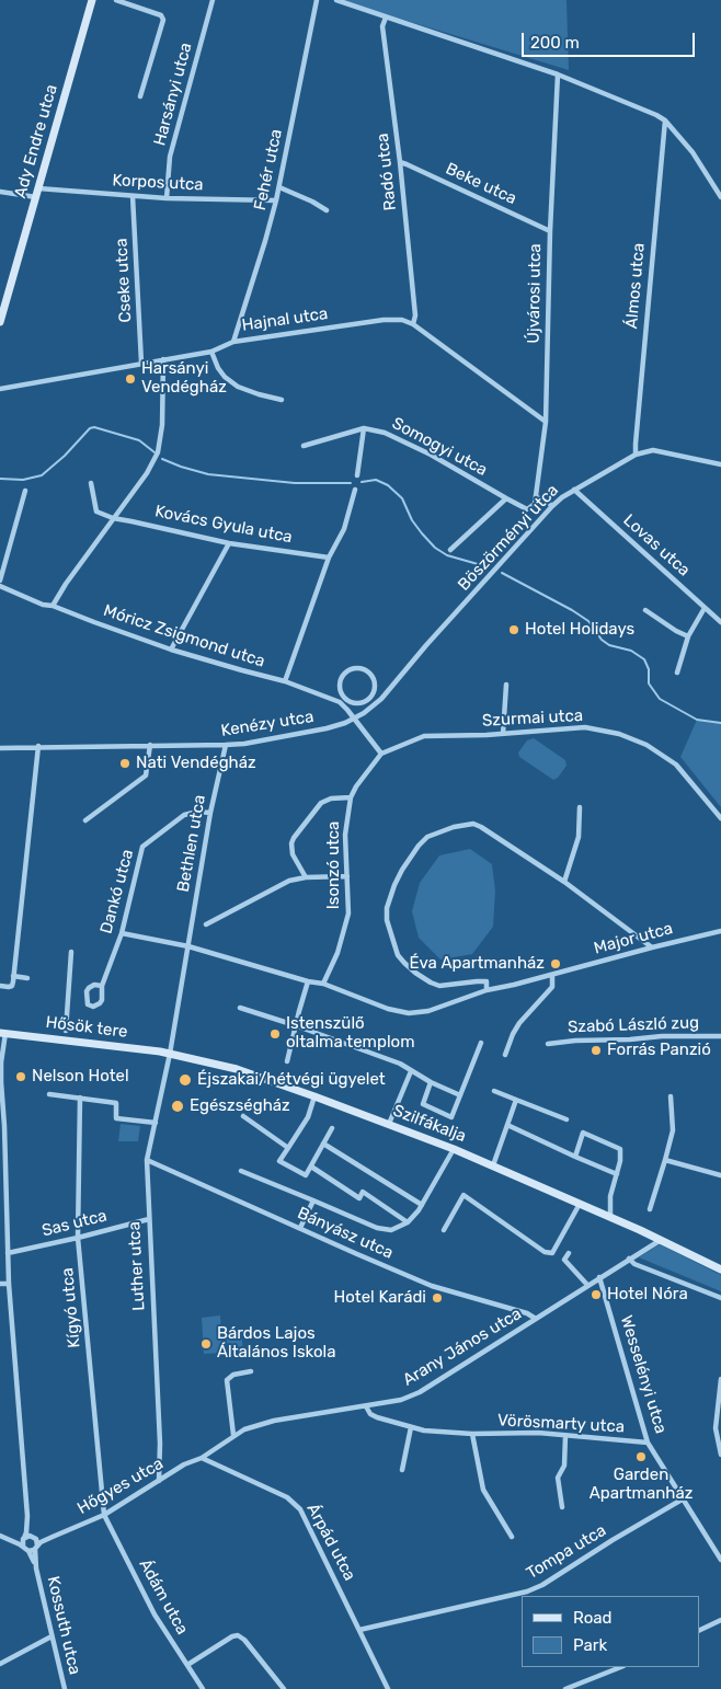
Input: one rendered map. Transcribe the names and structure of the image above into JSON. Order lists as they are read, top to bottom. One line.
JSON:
{"streets":{"street":["Harsányi utca","Ady Endre utca","Fehér utca","Radó utca","Korpos utca","Beke utca","Cseke utca","Álmos utca","Újvárosi utca","Hajnal utca","Somogyi utca","Kovács Gyula utca","Böszörményi utca","Lovas utca","Móricz Zsigmond utca","Szurmai utca","Kenézy utca","Bethlen utca","Isonzó utca","Dankó utca","Major utca","Szabó László zug","Hősök tere","Szilfákalja","Sas utca","Bányász utca","Luther utca","Kígyó utca","Arany János utca","Wesselényi utca","Vörösmarty utca","Hőgyes utca","Árpád utca","Tompa utca","Ádám utca","Kossuth utca"]},"crossings":[["Harsányi utca","Korpos utca"],["Ady Endre utca","Korpos utca"],["Fehér utca","Korpos utca"],["Fehér utca","Hajnal utca"],["Radó utca","Beke utca"],["Radó utca","Hajnal utca"],["Korpos utca","Cseke utca"],["Beke utca","Újvárosi utca"],["Cseke utca","Hajnal utca"],["Álmos utca","Böszörményi utca"],["Újvárosi utca","Hajnal utca"],["Újvárosi utca","Somogyi utca"],["Böszörményi utca","Lovas utca"],["Böszörményi utca","Móricz Zsigmond utca"],["Böszörményi utca","Kenézy utca"],["Móricz Zsigmond utca","Szurmai utca"],["Móricz Zsigmond utca","Kenézy utca"],["Móricz Zsigmond utca","Isonzó utca"],["Szurmai utca","Isonzó utca"],["Kenézy utca","Bethlen utca"],["Bethlen utca","Dankó utca"],["Bethlen utca","Major utca"],["Bethlen utca","Hősök tere"],["Bethlen utca","Szilfákalja"],["Bethlen utca","Luther utca"],["Isonzó utca","Major utca"],["Hősök tere","Szilfákalja"],["Hősök tere","Luther utca"],["Szilfákalja","Luther utca"],["Szilfákalja","Arany János utca"],["Sas utca","Luther utca"],["Sas utca","Kígyó utca"],["Bányász utca","Luther utca"],["Bányász utca","Arany János utca"],["Luther utca","Hőgyes utca"],["Kígyó utca","Hőgyes utca"],["Kígyó utca","Ádám utca"],["Arany János utca","Wesselényi utca"],["Arany János utca","Vörösmarty utca"],["Arany János utca","Hőgyes utca"],["Arany János utca","Árpád utca"],["Wesselényi utca","Vörösmarty utca"],["Wesselényi utca","Tompa utca"],["Hőgyes utca","Árpád utca"],["Hőgyes utca","Ádám utca"],["Hőgyes utca","Kossuth utca"],["Árpád utca","Tompa utca"]],"places":["Harsányi Vendégház","Hotel Holidays","Nati Vendégház","Éva Apartmanház","Istenszülő oltalma templom","Forrás Panzió","Nelson Hotel","Éjszakai/hétvégi ügyelet","Egészségház","Hotel Nóra","Hotel Karádi","Bárdos Lajos Általános Iskola","Garden Apartmanház"],"legend":["Road","Park"],"scale_bar":"200 m"}
